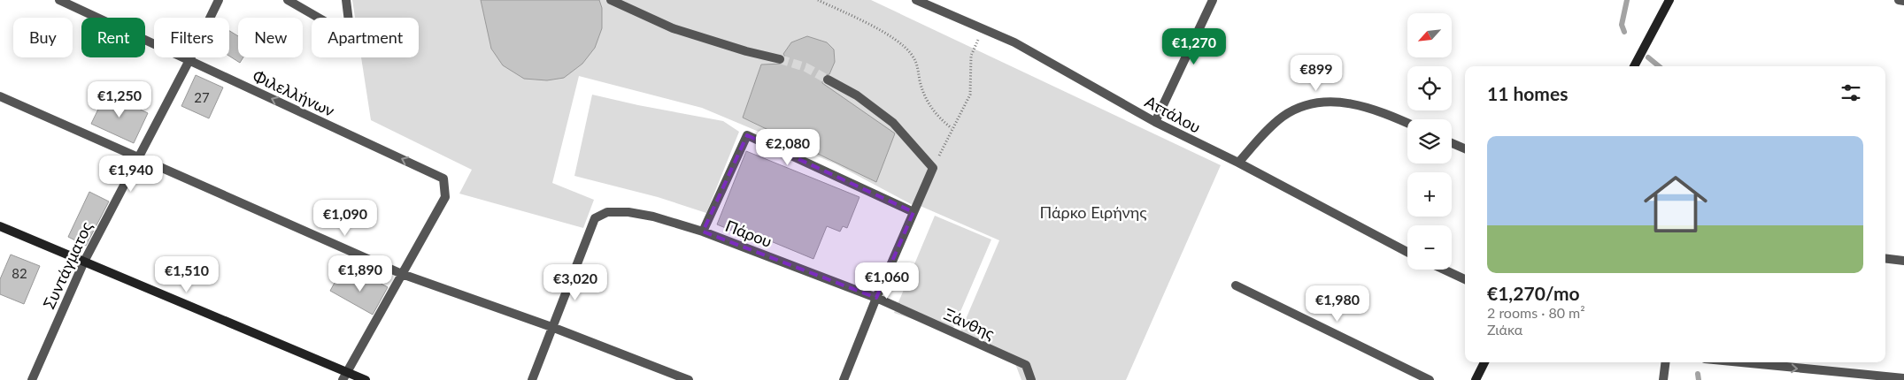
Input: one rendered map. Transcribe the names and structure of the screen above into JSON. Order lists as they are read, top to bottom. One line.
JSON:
{"streets":{"street":["Φιλελλήνων","Αττάλου","Πάρου","Συντάγματος","Ξάνθης"]},"crossings":[["Φιλελλήνων","Συντάγματος"],["Πάρου","Ξάνθης"]],"parks":["Πάρκο Ειρήνης"],"house_numbers":["27","82"],"north":"bottom left","page":{"map_buttons":["+","−"],"chip":["Buy","Rent","Filters","New","Apartment"],"price":["€1,270","€899","€1,250","€2,080","€1,940","€1,090","€1,890","€1,510","€1,060","€3,020","€1,980"],"heading":"11 homes","list":[{"name":"€1,270/mo","note":"2 rooms · 80 m² · Ζιάκα"}]}}
